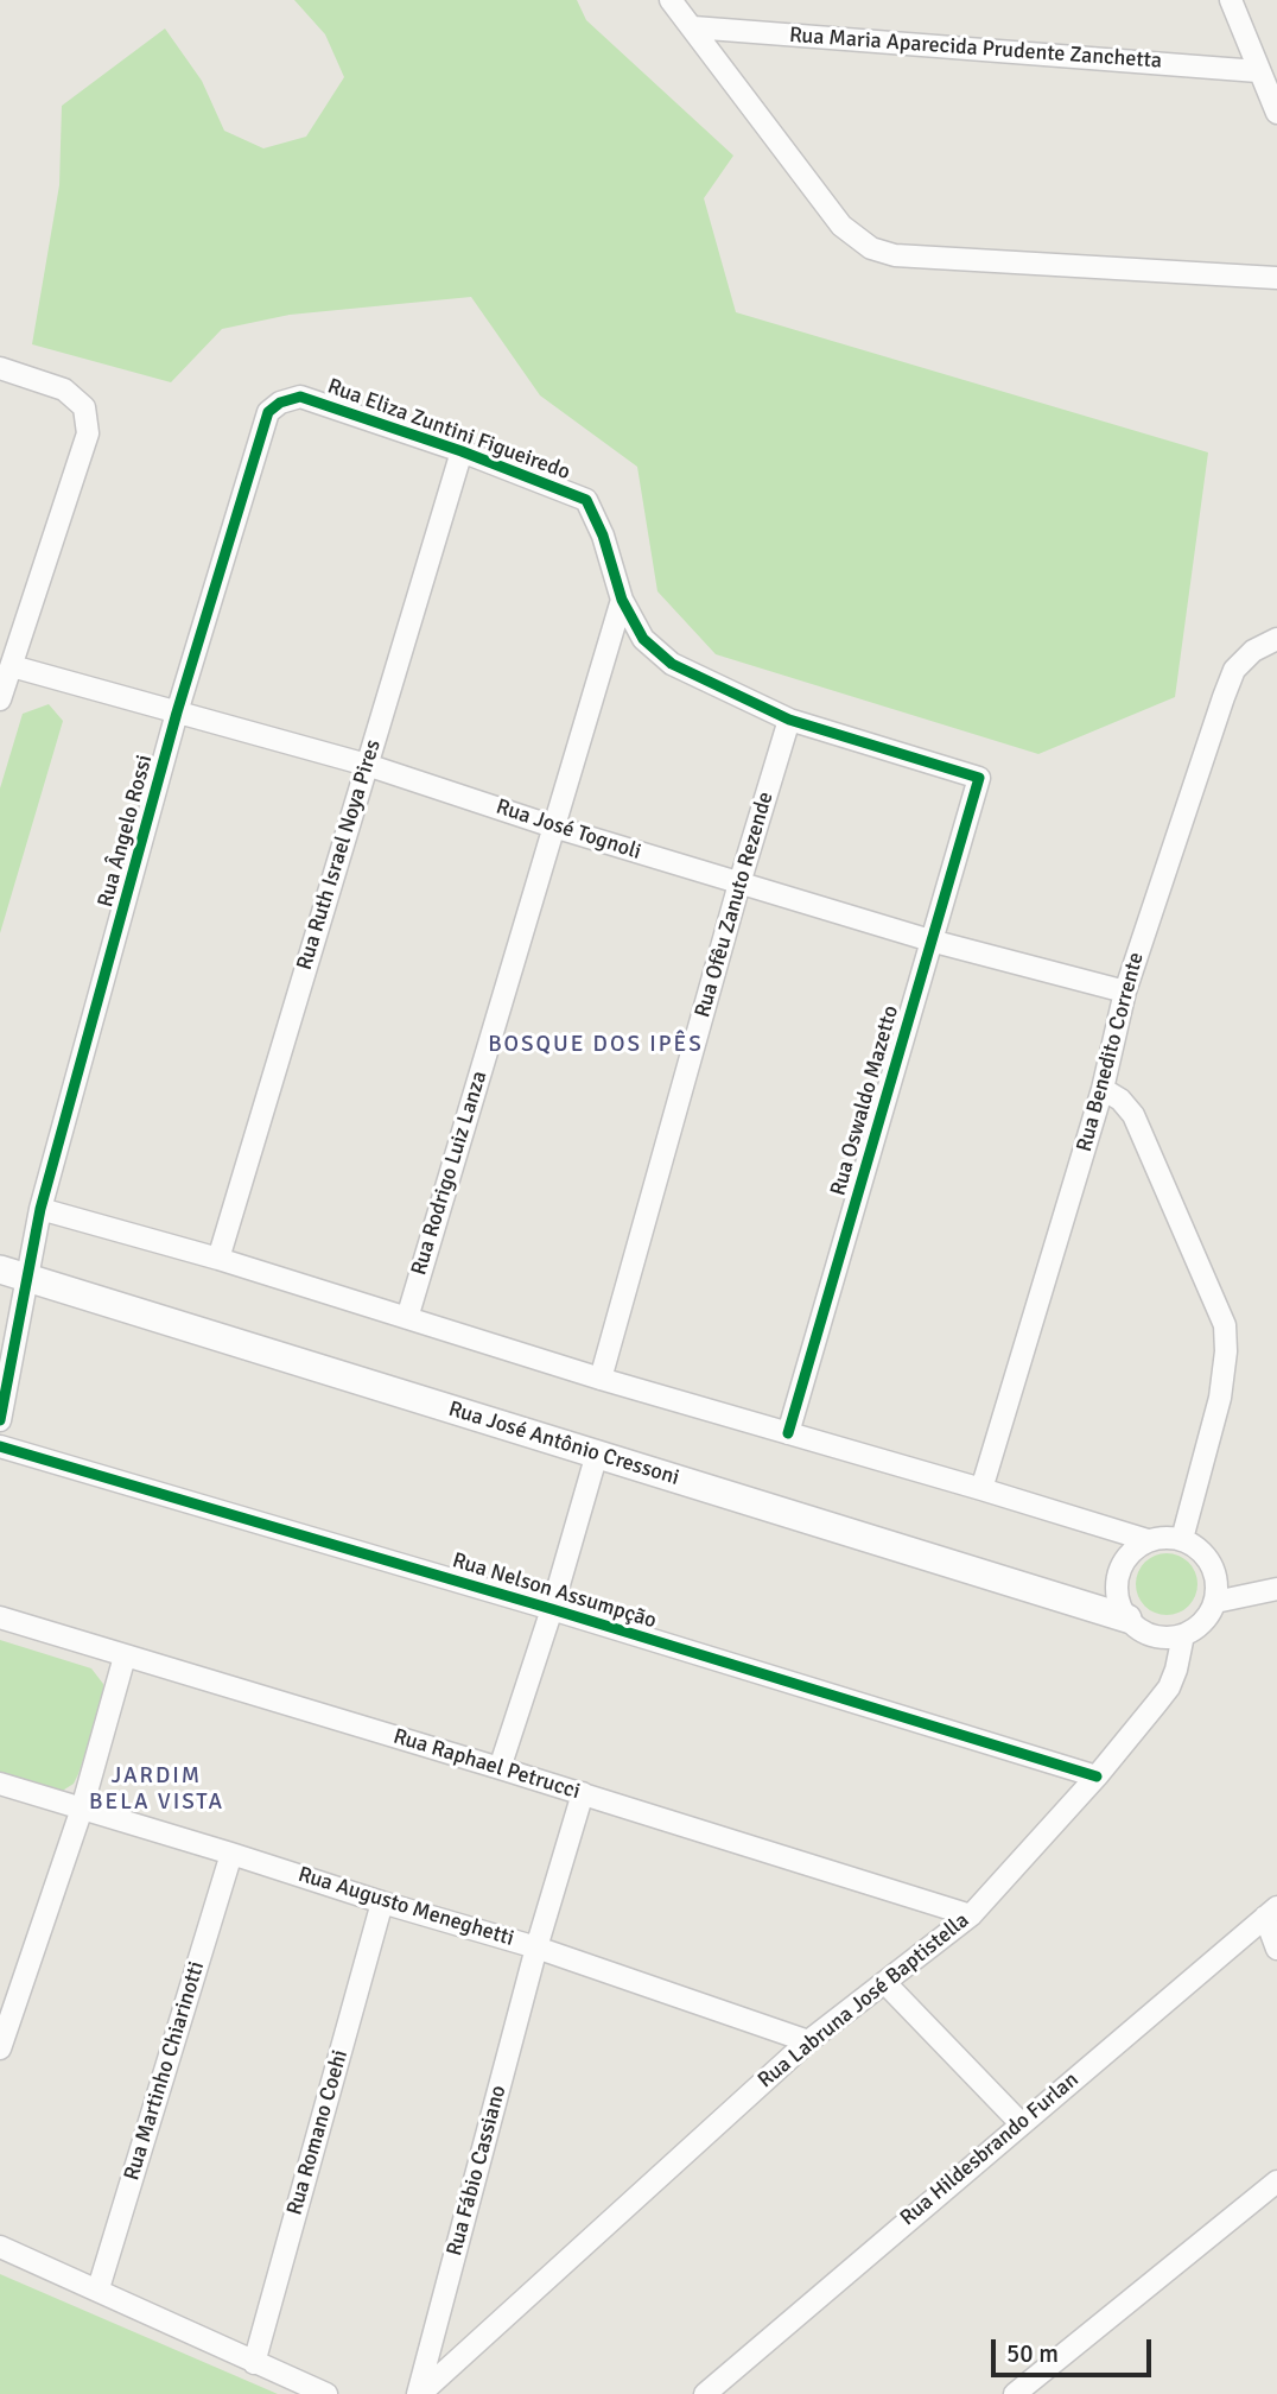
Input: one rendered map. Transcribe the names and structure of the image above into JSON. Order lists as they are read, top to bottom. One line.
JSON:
{"streets":{"street":["Rua Maria Aparecida Prudente Zanchetta","Rua Eliza Zuntini Figueiredo","Rua José Tognoli","Rua Ângelo Rossi","Rua Ruth Israel Noya Pires","Rua Ofêu Zanuto Rezende","Rua Benedito Corrente","Rua Oswaldo Mazetto","Rua Rodrigo Luiz Lanza","Rua José Antônio Cressoni","Rua Nelson Assumpção","Rua Raphael Petrucci","Rua Augusto Meneghetti","Rua Labruna José Baptistella","Rua Martinho Chiarinotti","Rua Romano Coehi","Rua Hildesbrando Furlan","Rua Fábio Cassiano"]},"crossings":[["Rua Eliza Zuntini Figueiredo","Rua Ângelo Rossi"],["Rua Eliza Zuntini Figueiredo","Rua Ruth Israel Noya Pires"],["Rua Eliza Zuntini Figueiredo","Rua Ofêu Zanuto Rezende"],["Rua Eliza Zuntini Figueiredo","Rua Oswaldo Mazetto"],["Rua Eliza Zuntini Figueiredo","Rua Rodrigo Luiz Lanza"],["Rua José Tognoli","Rua Ângelo Rossi"],["Rua José Tognoli","Rua Ruth Israel Noya Pires"],["Rua José Tognoli","Rua Ofêu Zanuto Rezende"],["Rua José Tognoli","Rua Benedito Corrente"],["Rua José Tognoli","Rua Oswaldo Mazetto"],["Rua José Tognoli","Rua Rodrigo Luiz Lanza"],["Rua Ângelo Rossi","Rua José Antônio Cressoni"],["Rua José Antônio Cressoni","Rua Labruna José Baptistella"],["Rua Nelson Assumpção","Rua Labruna José Baptistella"],["Rua Raphael Petrucci","Rua Labruna José Baptistella"],["Rua Raphael Petrucci","Rua Fábio Cassiano"],["Rua Augusto Meneghetti","Rua Labruna José Baptistella"],["Rua Augusto Meneghetti","Rua Martinho Chiarinotti"],["Rua Augusto Meneghetti","Rua Romano Coehi"],["Rua Augusto Meneghetti","Rua Fábio Cassiano"],["Rua Labruna José Baptistella","Rua Fábio Cassiano"]],"districts":["BOSQUE DOS IPÊS","JARDIM BELA VISTA"],"scale_bar":"50 m"}
